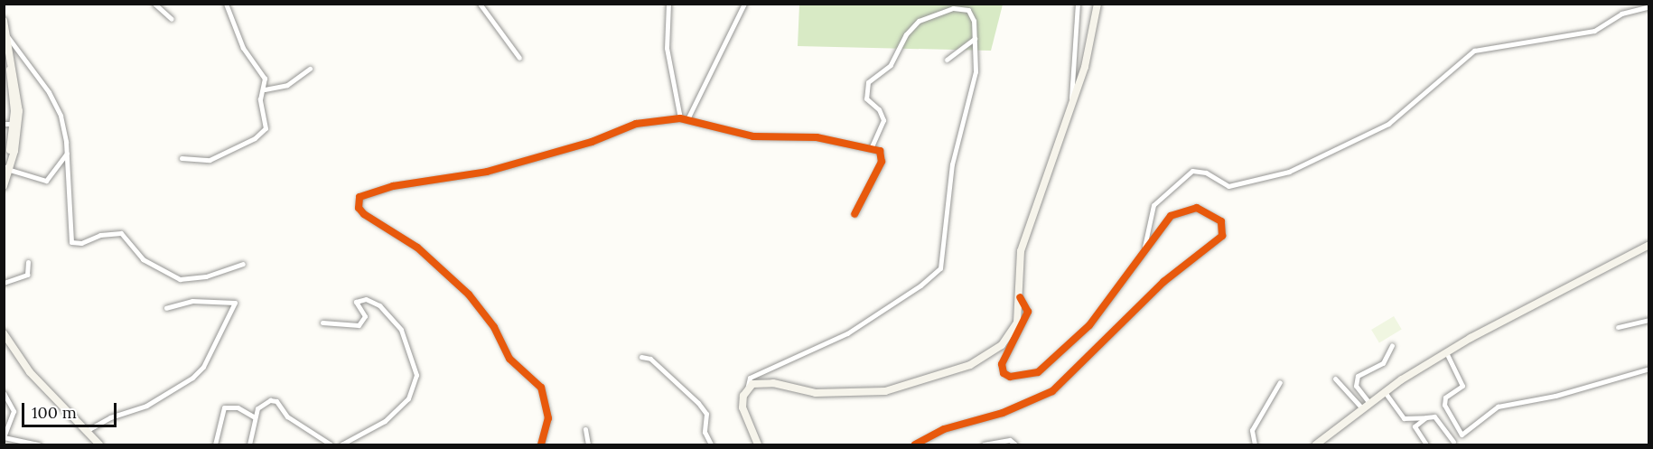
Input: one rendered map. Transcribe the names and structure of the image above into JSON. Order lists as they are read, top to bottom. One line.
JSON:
{"scale_bar":"100 m"}
